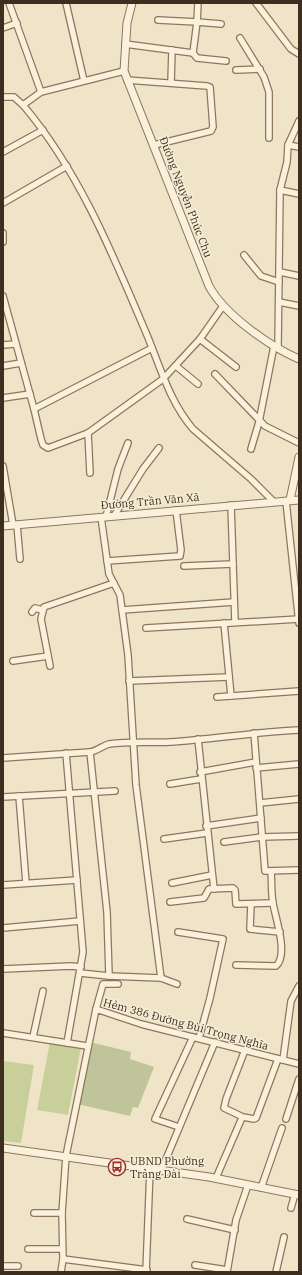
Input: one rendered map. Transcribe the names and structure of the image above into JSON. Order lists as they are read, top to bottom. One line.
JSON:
{"streets":{"street":["Đường Nguyễn Phúc Chu","Đường Trần Văn Xã","Hẻm 386 Đường Bùi Trọng Nghĩa"]},"places":{"bus stop":["UBND Phường Trảng Dài"]}}
